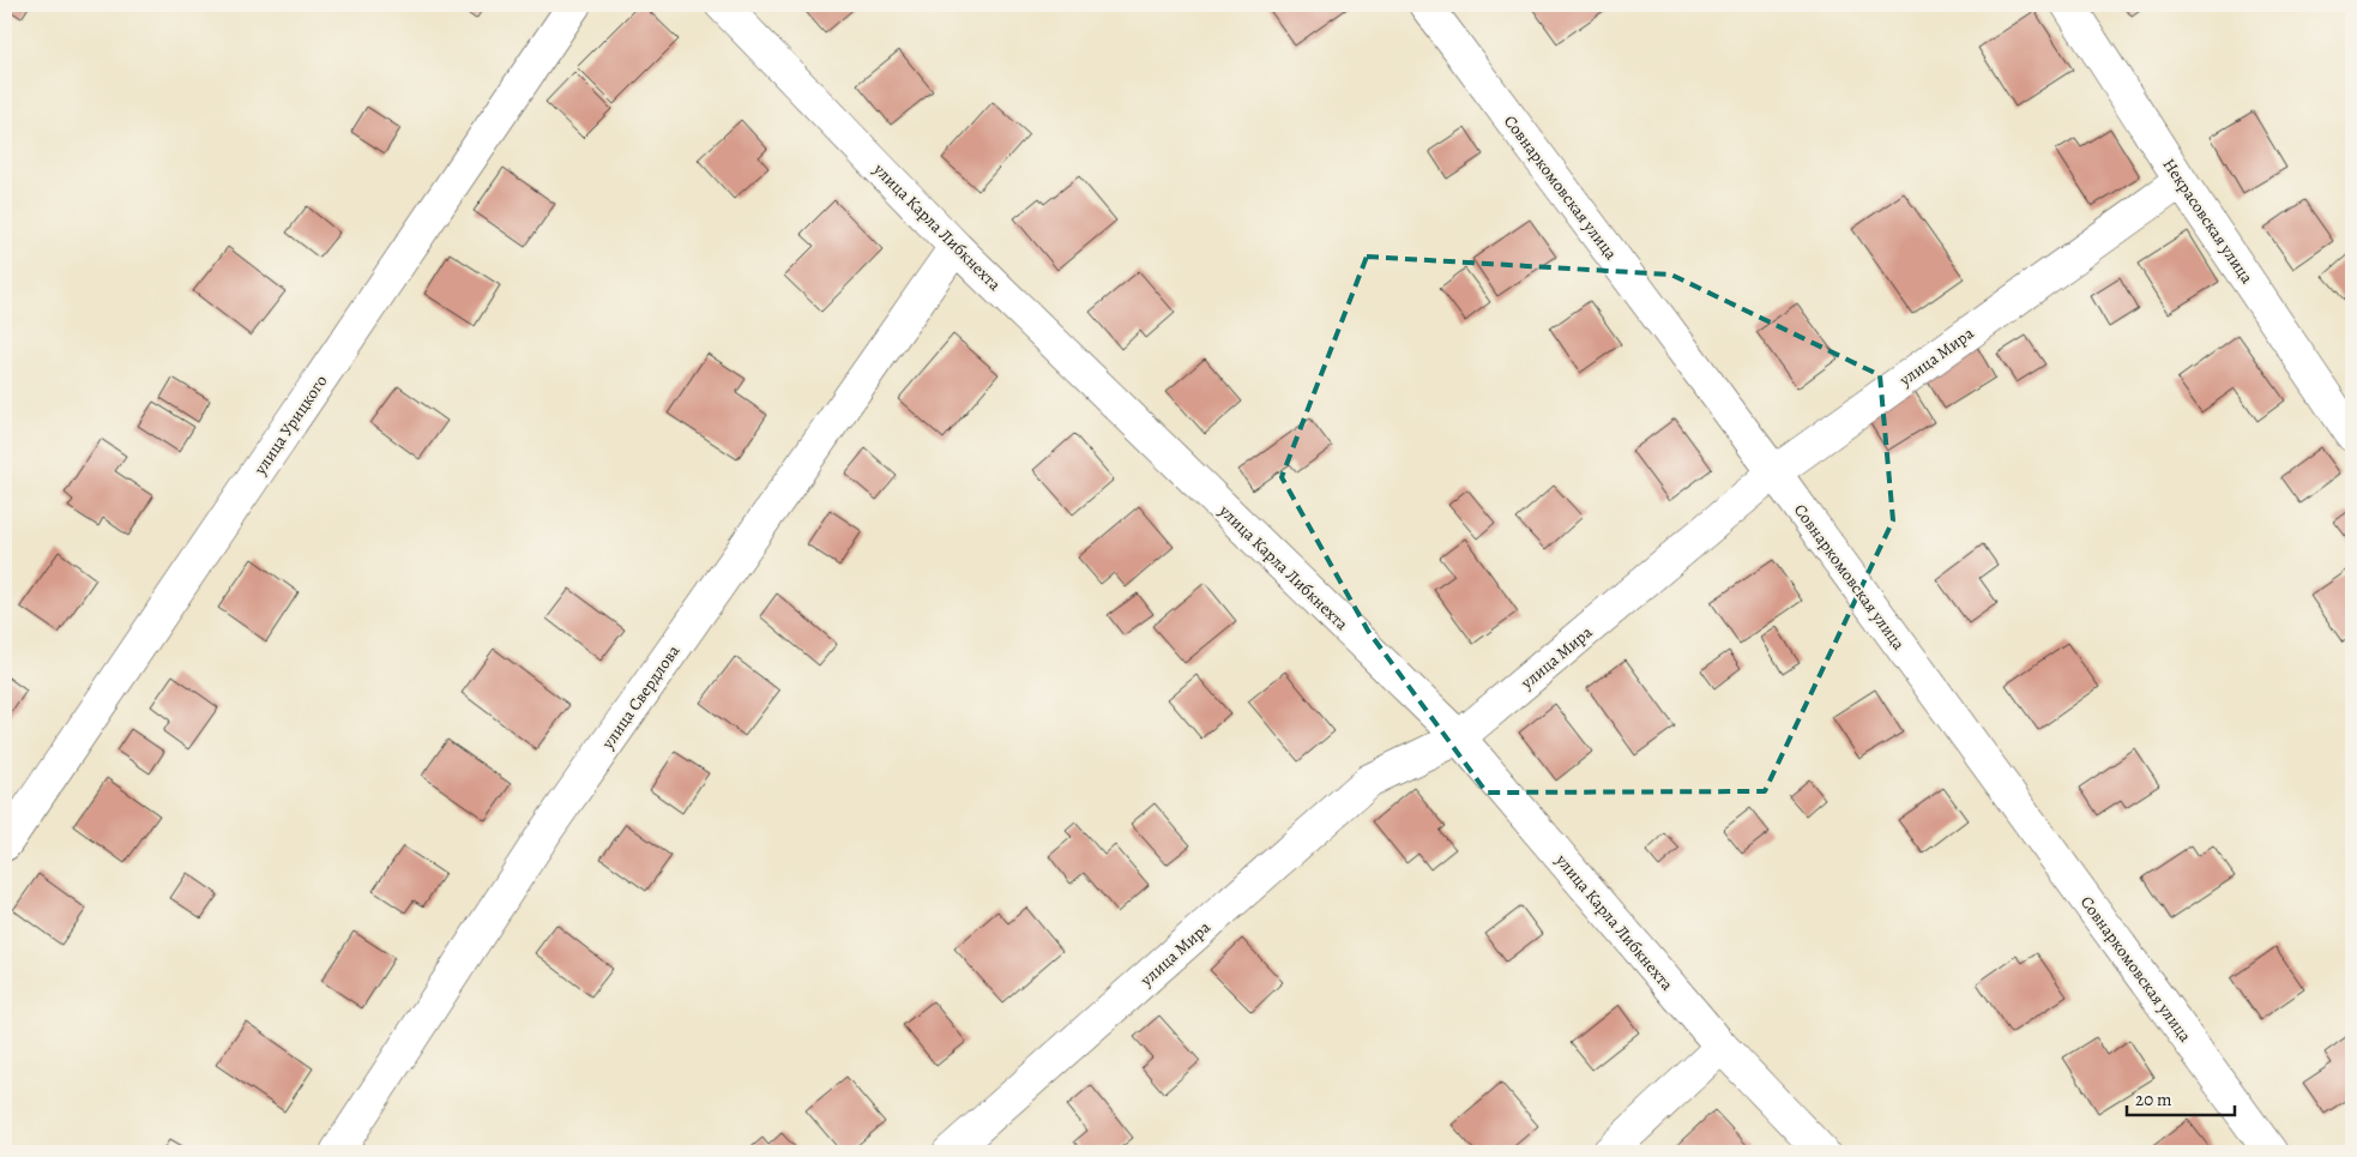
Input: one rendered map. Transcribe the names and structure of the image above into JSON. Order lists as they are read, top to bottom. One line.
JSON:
{"streets":{"street":["Совнаркомовская улица","Некрасовская улица","улица Карла Либкнехта","улица Мира","улица Урицкого","улица Свердлова"]},"crossings":[["Совнаркомовская улица","улица Мира"],["Некрасовская улица","улица Мира"],["улица Карла Либкнехта","улица Мира"],["улица Карла Либкнехта","улица Свердлова"]],"scale_bar":"20 m"}
